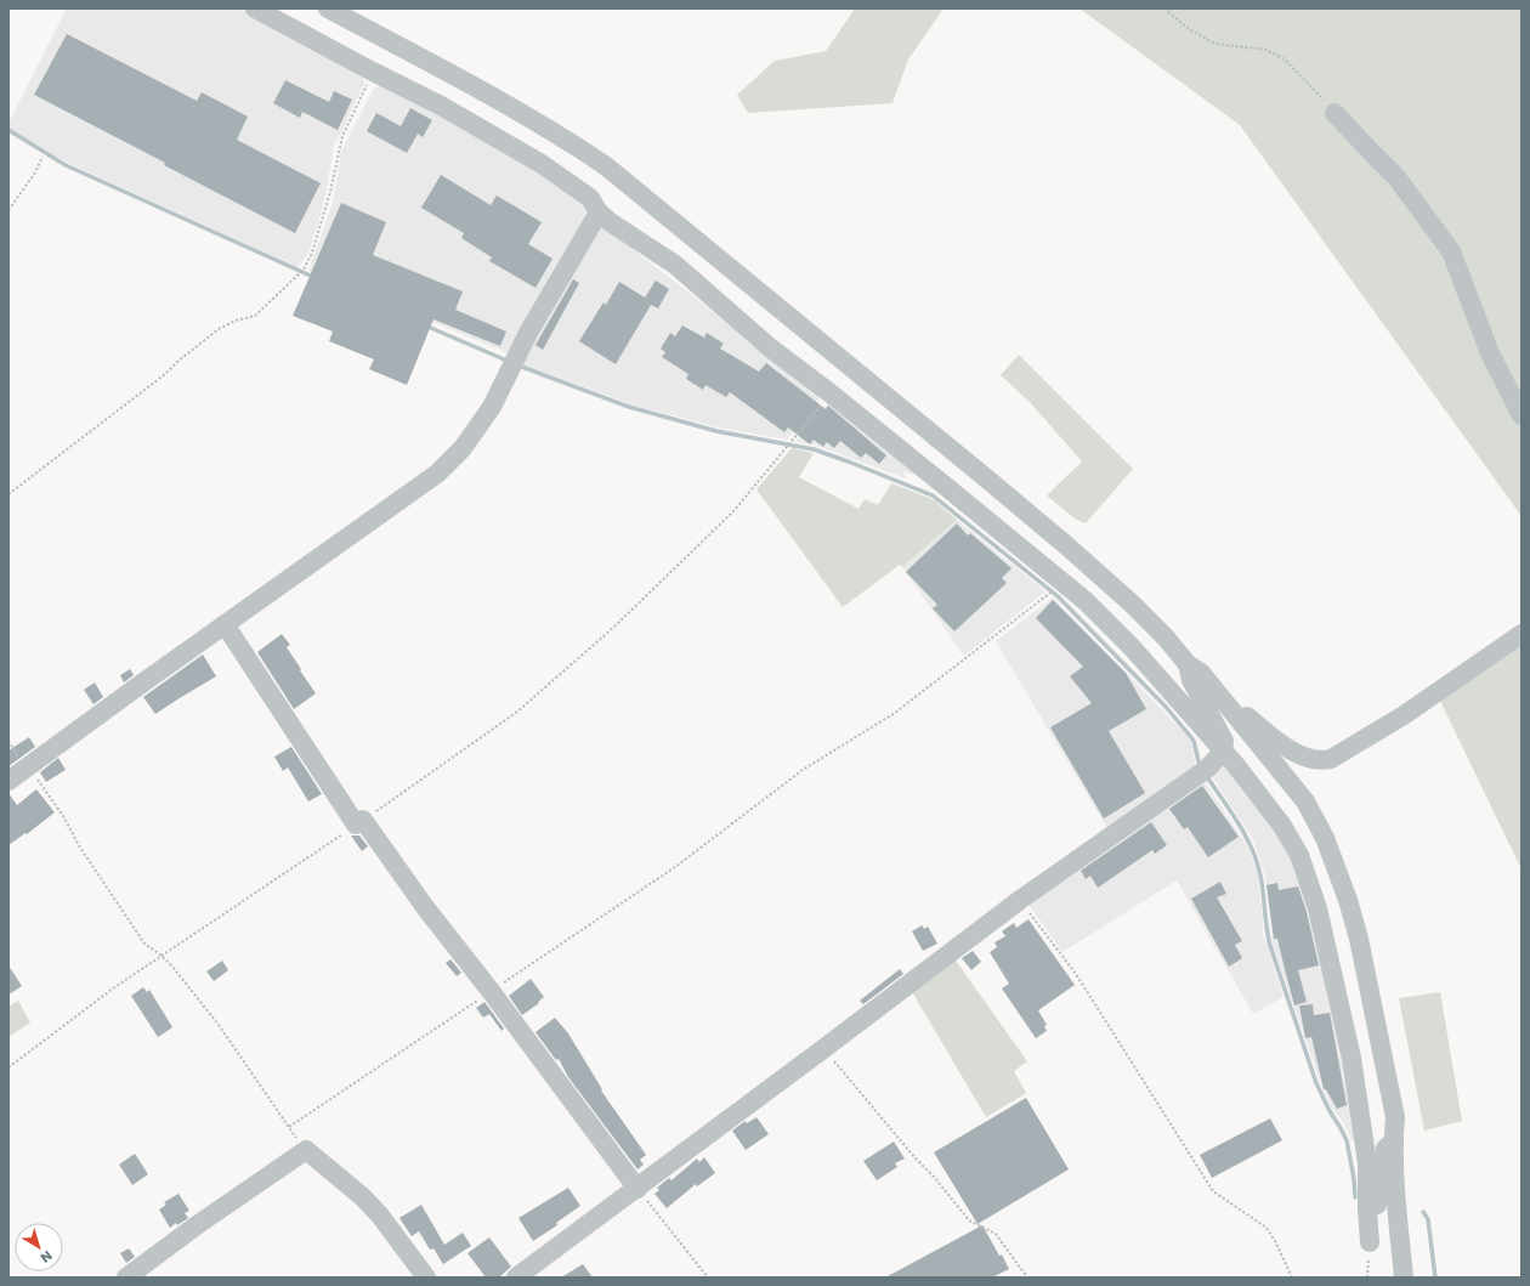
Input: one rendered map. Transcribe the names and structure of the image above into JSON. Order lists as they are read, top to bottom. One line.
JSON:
{"north":"bottom right"}
